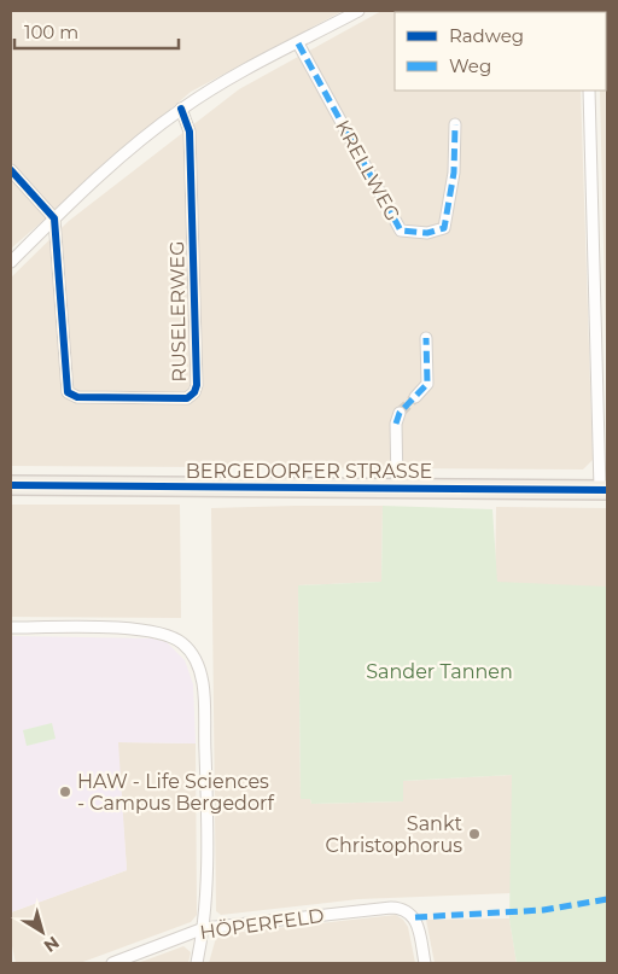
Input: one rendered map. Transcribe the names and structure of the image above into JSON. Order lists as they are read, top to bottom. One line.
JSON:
{"streets":{"main road":["BERGEDORFER STRASSE"],"street":["KRELLWEG","RUSELERWEG","HÖPERFELD"]},"parks":["Sander Tannen"],"places":["HAW - Life Sciences - Campus Bergedorf","Sankt Christophorus"],"legend":["Radweg","Weg"],"scale_bar":"100 m","north":"bottom right"}
